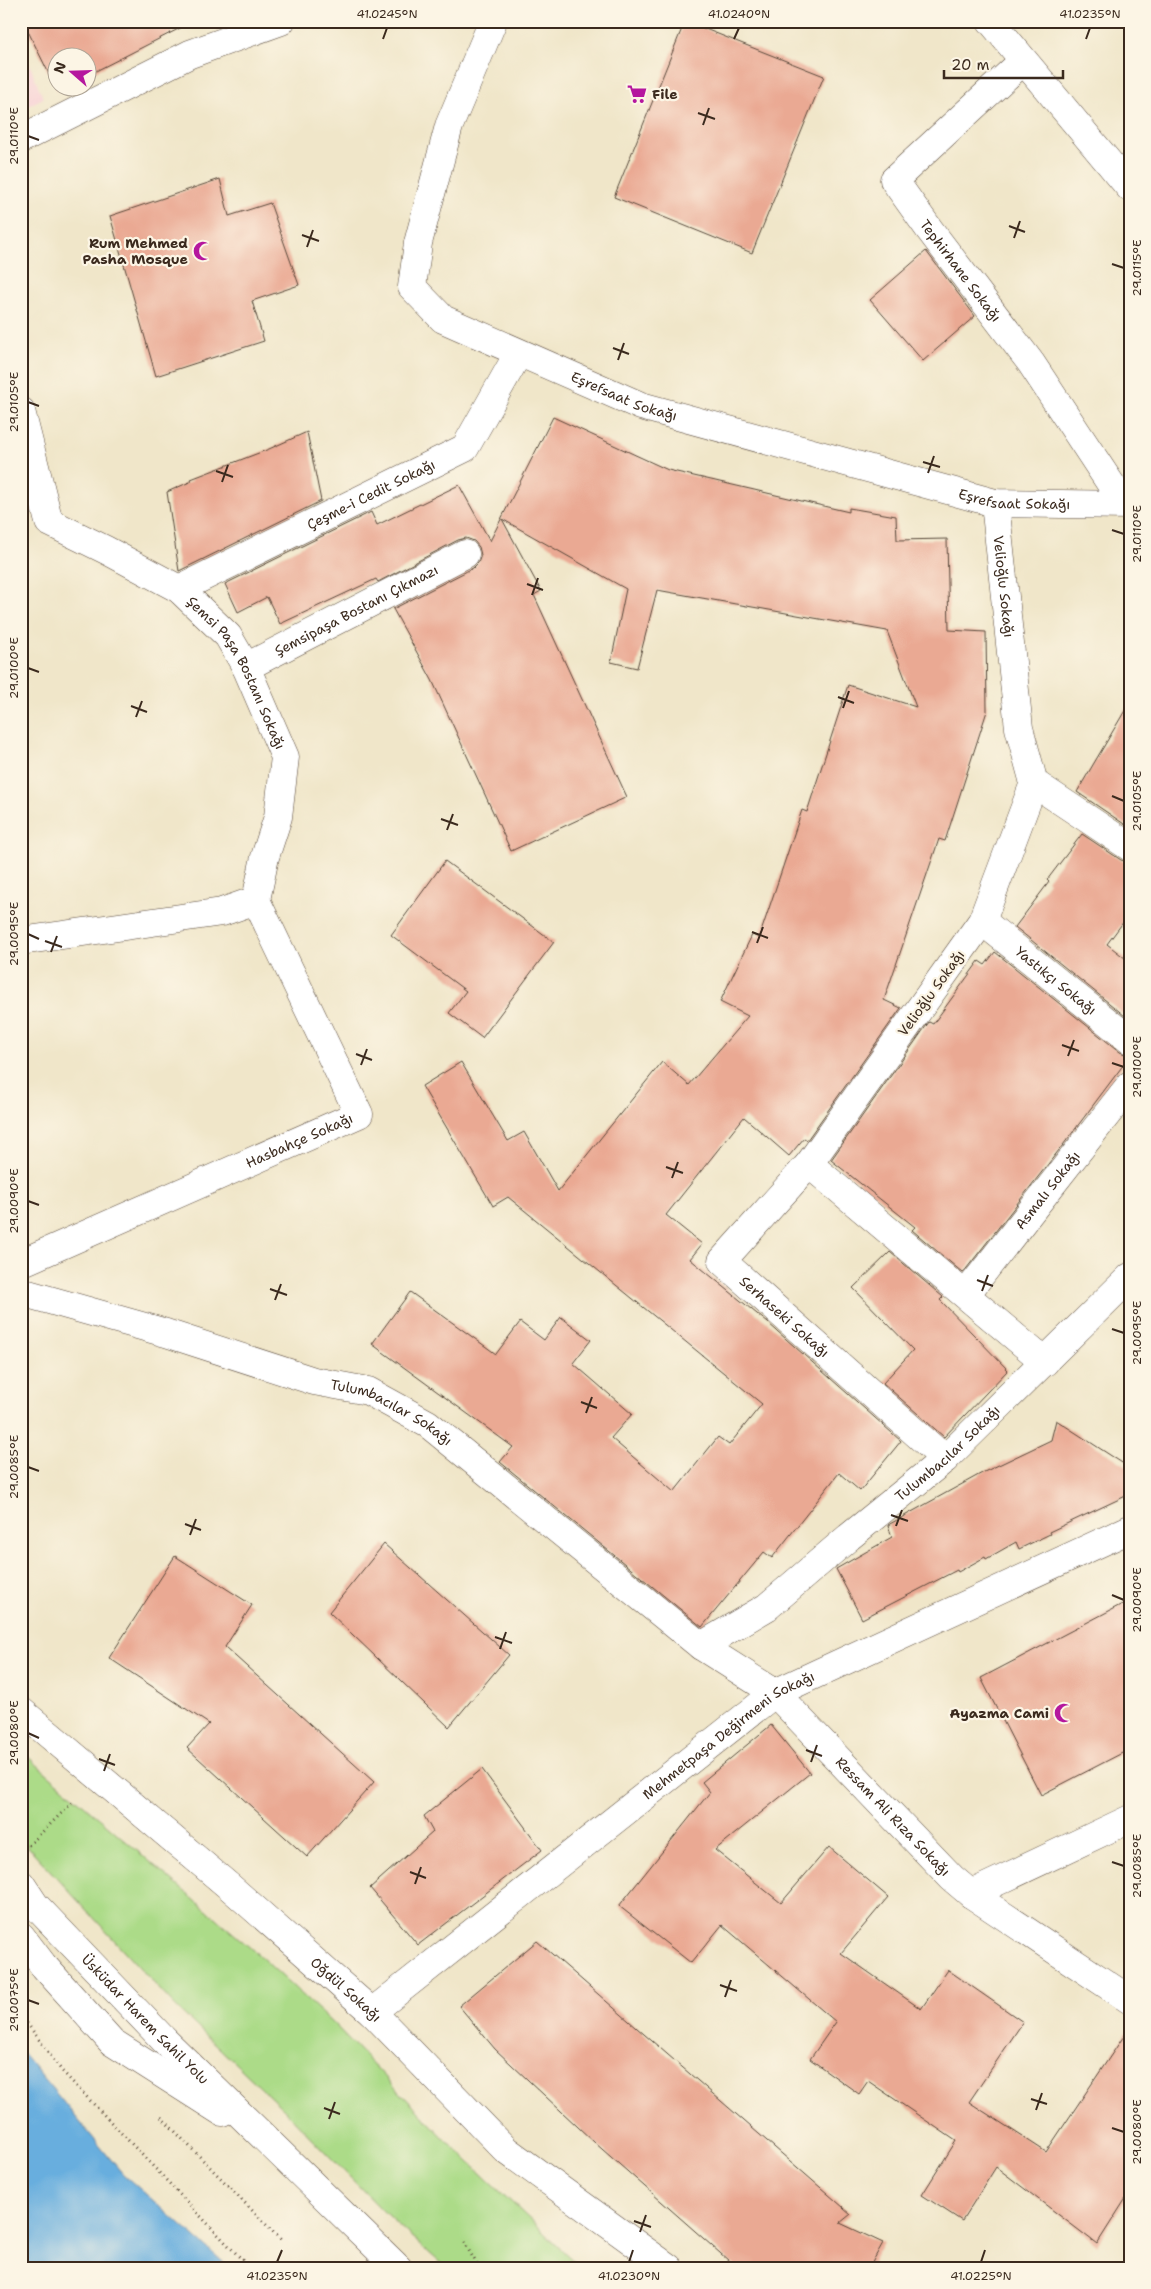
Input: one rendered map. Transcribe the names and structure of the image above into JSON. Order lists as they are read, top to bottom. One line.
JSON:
{"streets":{"street":["Tephirhane Sokağı","Eşrefsaat Sokağı","Çeşme-i Cedit Sokağı","Velioğlu Sokağı","Şemsipaşa Bostanı Çıkmazı","Şemsi Paşa Bostanı Sokağı","Yastıkçı Sokağı","Hasbahçe Sokağı","Asmalı Sokağı","Serhaseki Sokağı","Tulumbacılar Sokağı","Mehmetpaşa Değirmeni Sokağı","Ressam Ali Rıza Sokağı","Oğdül Sokağı","Üsküdar Harem Sahil Yolu"]},"crossings":[["Tephirhane Sokağı","Eşrefsaat Sokağı"],["Eşrefsaat Sokağı","Çeşme-i Cedit Sokağı"],["Eşrefsaat Sokağı","Velioğlu Sokağı"],["Çeşme-i Cedit Sokağı","Şemsi Paşa Bostanı Sokağı"],["Velioğlu Sokağı","Yastıkçı Sokağı"],["Velioğlu Sokağı","Serhaseki Sokağı"],["Şemsipaşa Bostanı Çıkmazı","Şemsi Paşa Bostanı Sokağı"],["Şemsi Paşa Bostanı Sokağı","Hasbahçe Sokağı"],["Serhaseki Sokağı","Tulumbacılar Sokağı"],["Tulumbacılar Sokağı","Mehmetpaşa Değirmeni Sokağı"],["Tulumbacılar Sokağı","Ressam Ali Rıza Sokağı"],["Mehmetpaşa Değirmeni Sokağı","Ressam Ali Rıza Sokağı"],["Mehmetpaşa Değirmeni Sokağı","Oğdül Sokağı"]],"places":{"supermarket":["File"],"mosque":["Rum Mehmed Pasha Mosque","Ayazma Cami"]},"scale_bar":"20 m","north":"left","coordinates":["41.0245°N","41.0240°N","41.0235°N","29.0110°E","29.0115°E","29.0105°E","29.0100°E","29.0095°E","29.0090°E","29.0085°E","29.0080°E","29.0075°E","41.0230°N","41.0225°N"]}
